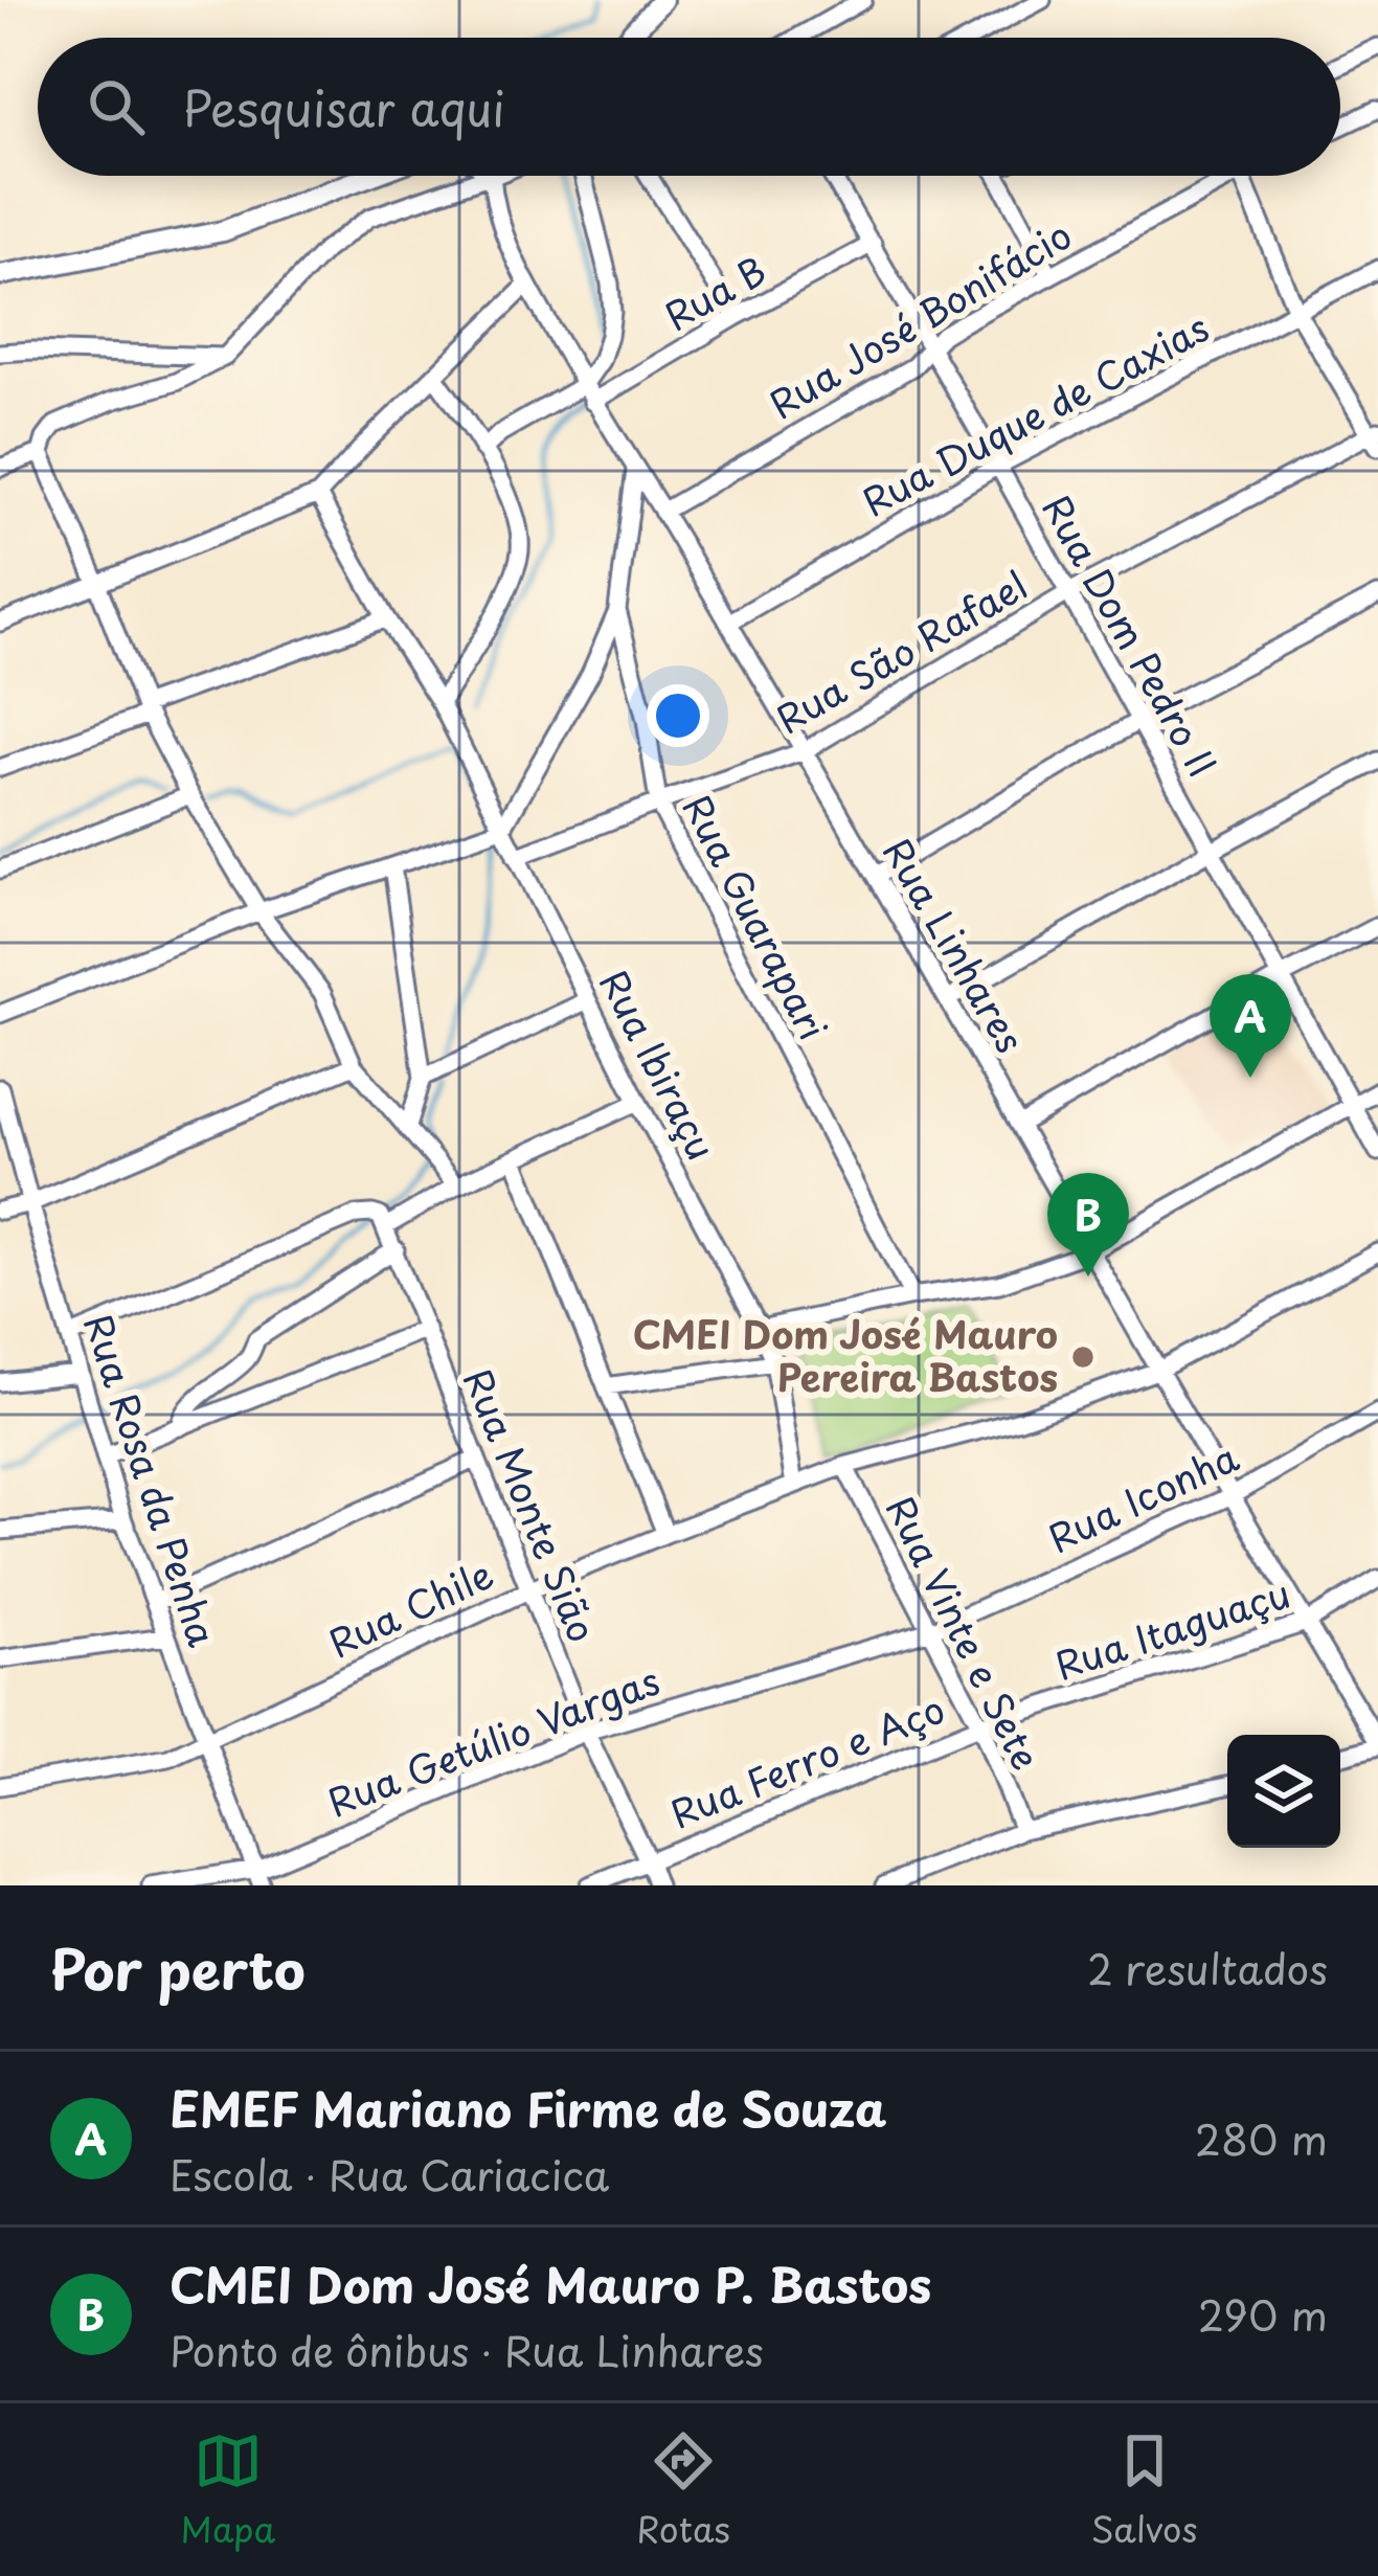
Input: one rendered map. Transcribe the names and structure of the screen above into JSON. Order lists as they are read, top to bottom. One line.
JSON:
{"streets":{"street":["Rua B","Rua José Bonifácio","Rua Duque de Caxias","Rua Dom Pedro II","Rua São Rafael","Rua Guarapari","Rua Linhares","Rua Ibiraçu","Rua Rosa da Penha","Rua Iconha","Rua Monte Sião","Rua Chile","Rua Itaguaçu","Rua Vinte e Sete","Rua Getúlio Vargas","Rua Ferro e Aço"]},"crossings":[["Rua B","Rua Dom Pedro II"],["Rua B","Rua Linhares"],["Rua José Bonifácio","Rua Dom Pedro II"],["Rua José Bonifácio","Rua Linhares"],["Rua Duque de Caxias","Rua Dom Pedro II"],["Rua Duque de Caxias","Rua Linhares"],["Rua Dom Pedro II","Rua São Rafael"],["Rua São Rafael","Rua Guarapari"],["Rua São Rafael","Rua Linhares"],["Rua São Rafael","Rua Ibiraçu"],["Rua Guarapari","Rua Linhares"],["Rua Linhares","Rua Iconha"],["Rua Linhares","Rua Chile"],["Rua Linhares","Rua Itaguaçu"],["Rua Rosa da Penha","Rua Chile"],["Rua Rosa da Penha","Rua Getúlio Vargas"],["Rua Iconha","Rua Vinte e Sete"],["Rua Iconha","Rua Getúlio Vargas"],["Rua Monte Sião","Rua Chile"],["Rua Monte Sião","Rua Getúlio Vargas"],["Rua Monte Sião","Rua Ferro e Aço"],["Rua Chile","Rua Vinte e Sete"],["Rua Itaguaçu","Rua Vinte e Sete"],["Rua Itaguaçu","Rua Ferro e Aço"],["Rua Vinte e Sete","Rua Getúlio Vargas"],["Rua Vinte e Sete","Rua Ferro e Aço"]],"places":["CMEI Dom José Mauro Pereira Bastos"],"page":{"search":"Pesquisar aqui","pins":["A","B"],"heading":["Por perto","2 resultados"],"list":[{"mark":"A","name":"EMEF Mariano Firme de Souza","note":"Escola · Rua Cariacica","value":"280 m"},{"mark":"B","name":"CMEI Dom José Mauro P. Bastos","note":"Ponto de ônibus · Rua Linhares","value":"290 m"}],"nav":["Mapa","Rotas","Salvos"]}}
